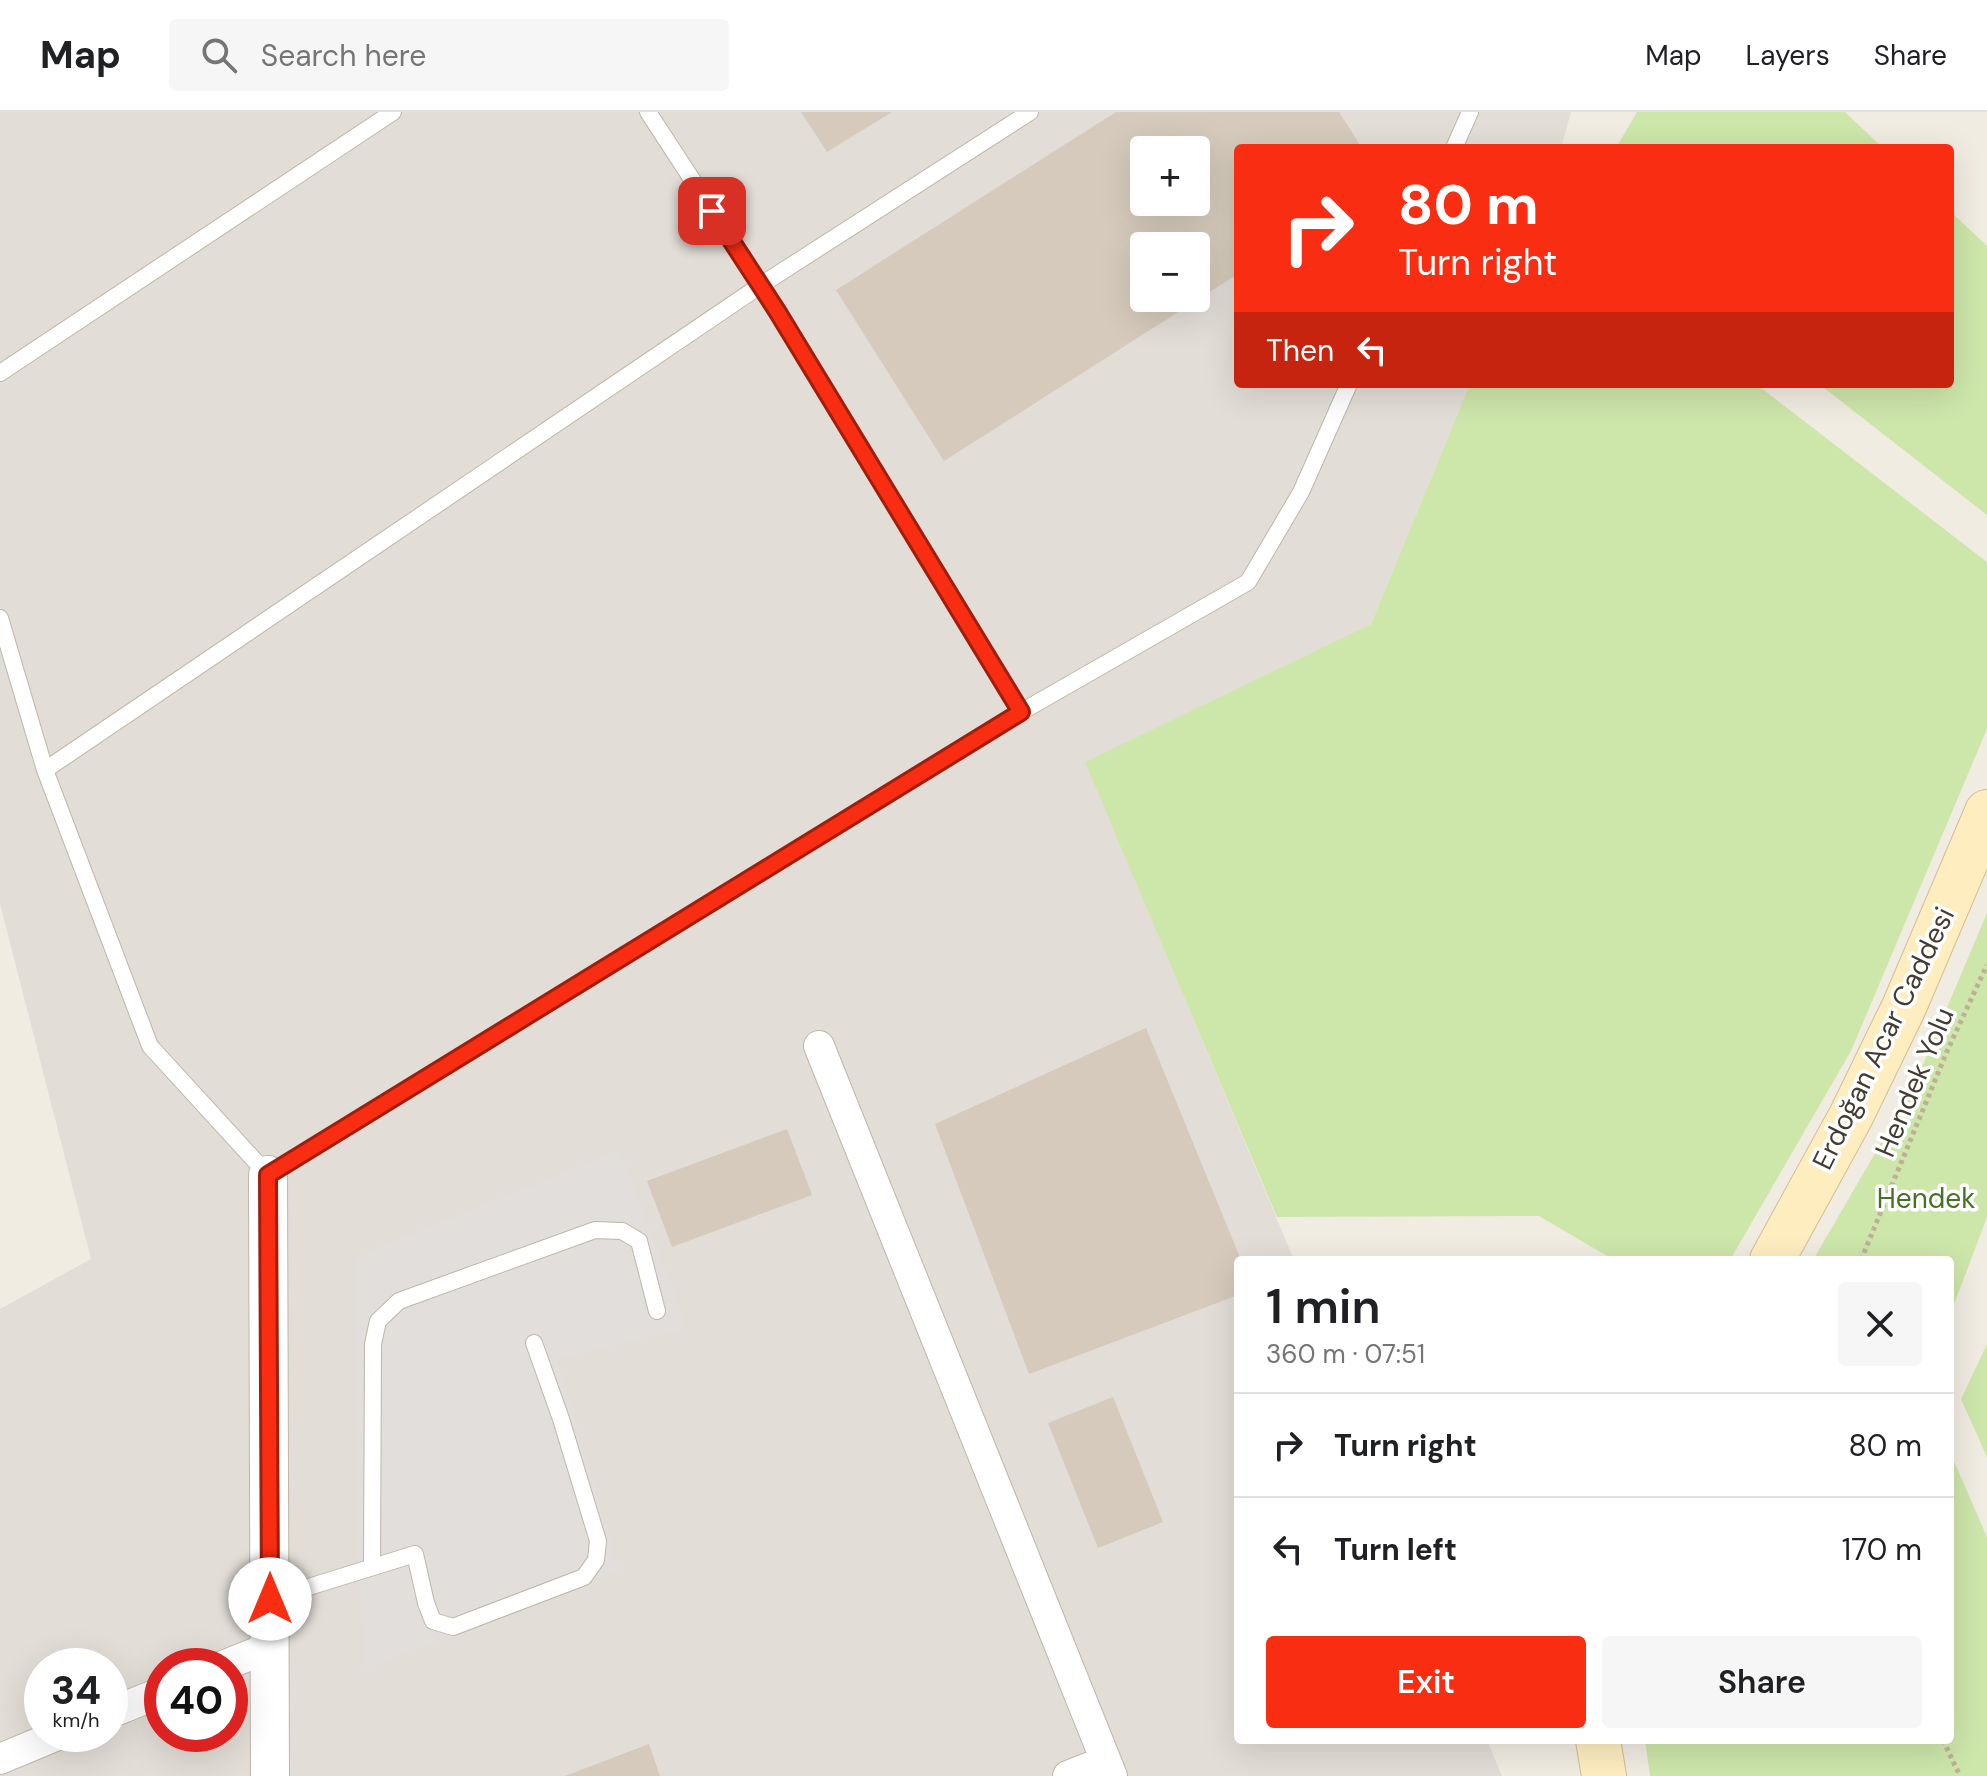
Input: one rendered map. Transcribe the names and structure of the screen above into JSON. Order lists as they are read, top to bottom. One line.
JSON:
{"streets":{"main road":["Erdoğan Acar Caddesi"],"path":["Hendek Yolu"]},"parks":["Hendek"],"page":{"header":"Map","search":"Search here","nav":["Map","Layers","Share"],"map_buttons":["+","−"],"turn":["80 m","Turn right"],"then":"Then","heading":["1 min","360 m · 07:51"],"list":[{"name":"Turn right","value":"80 m"},{"name":"Turn left","value":"170 m"}],"buttons":["Exit","Share"],"speed":"34 km/h","limit":"40"}}
